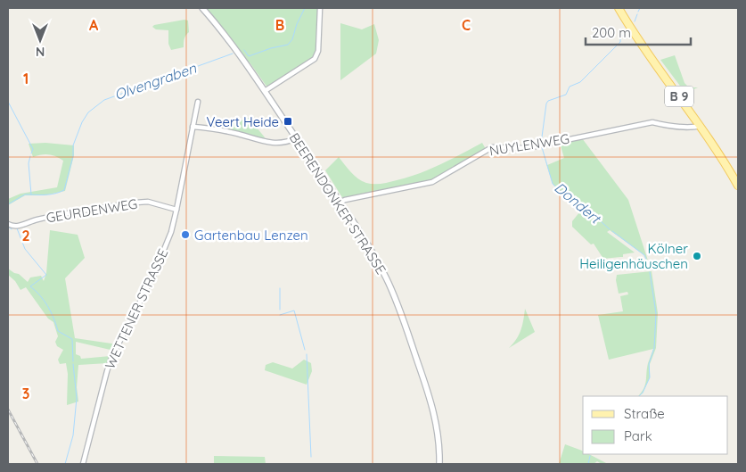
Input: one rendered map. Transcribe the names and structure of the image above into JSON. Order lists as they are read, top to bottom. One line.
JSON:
{"streets":{"main road":["B 9"],"street":["NUYLENWEG","BEERENDONKER STRASSE","GEURDENWEG","WETTENER STRASSE"]},"crossings":[["B 9","NUYLENWEG"],["NUYLENWEG","BEERENDONKER STRASSE"],["GEURDENWEG","WETTENER STRASSE"]],"water":["Olvengraben","Dondert"],"places":{"transit":["Veert Heide"],"other":["Gartenbau Lenzen","Kölner Heiligenhäuschen"]},"legend":["Straße","Park"],"scale_bar":"200 m","north":"bottom","grid":{"columns":["A","B","C"],"rows":["1","2","3"]}}
